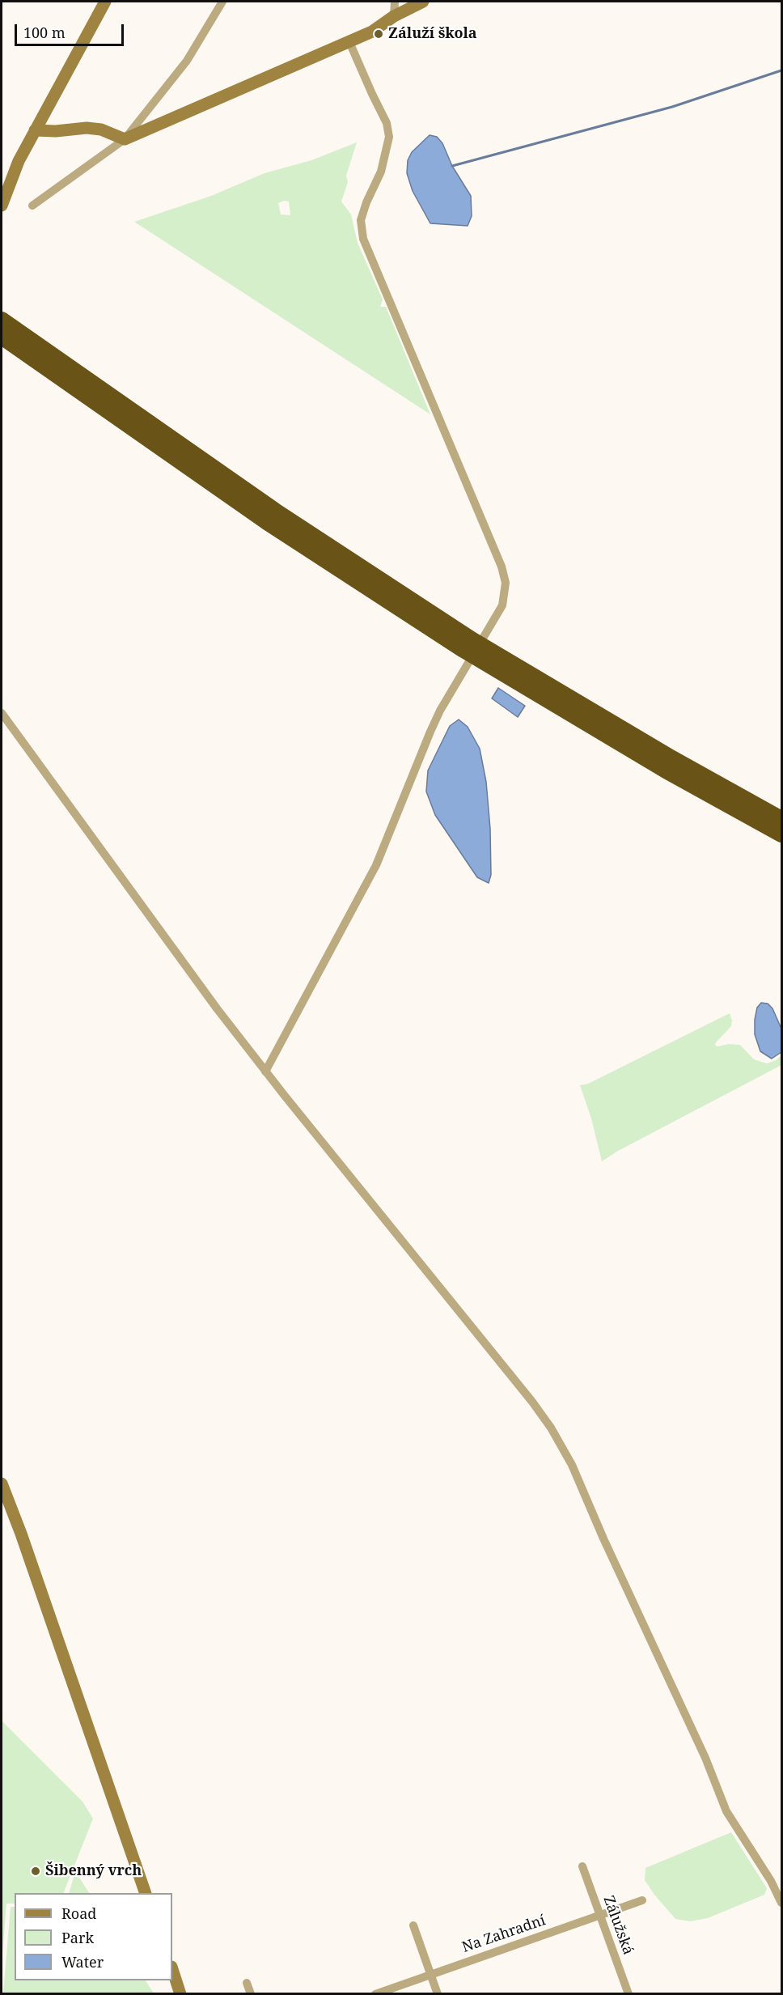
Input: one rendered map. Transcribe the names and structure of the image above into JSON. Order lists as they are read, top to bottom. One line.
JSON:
{"streets":{"street":["Zálužská","Na Zahradní"]},"crossings":[["Zálužská","Na Zahradní"]],"places":["Záluží škola","Šibenný vrch"],"legend":["Road","Park","Water"],"scale_bar":"100 m"}
